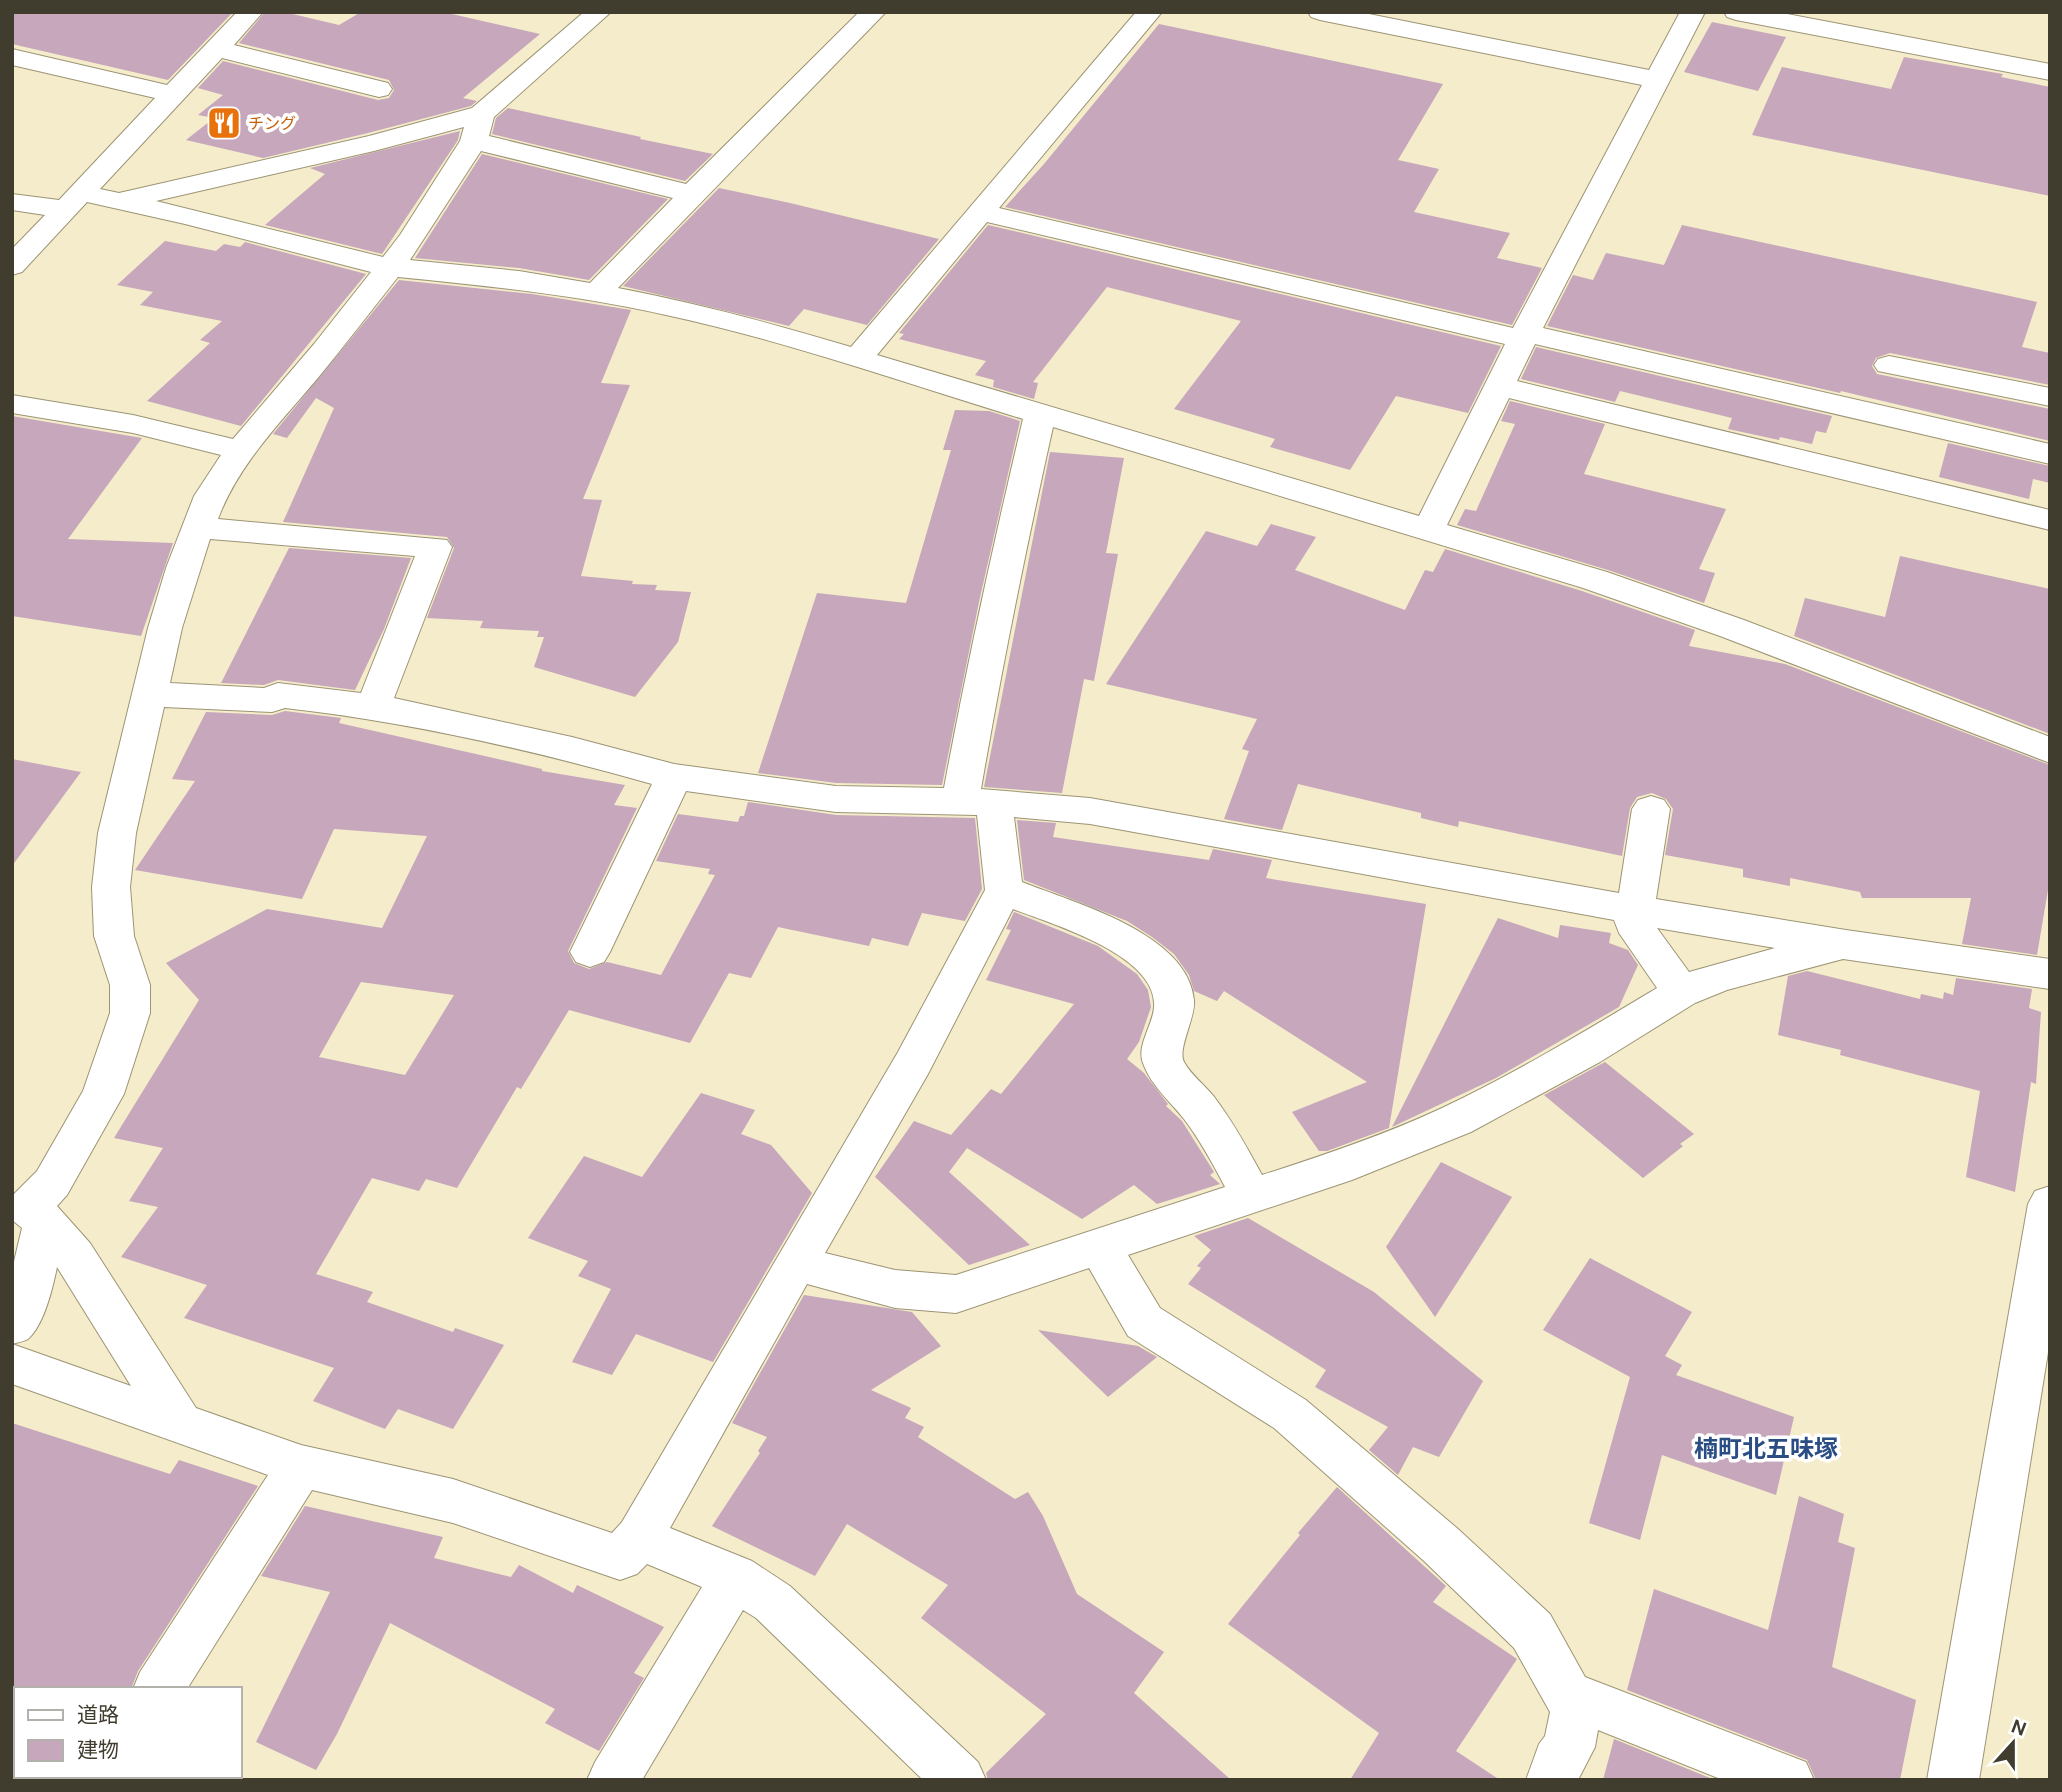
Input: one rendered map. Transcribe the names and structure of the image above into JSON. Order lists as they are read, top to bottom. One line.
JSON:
{"districts":["楠町北五味塚"],"places":{"restaurant":["チング"]},"legend":["道路","建物"],"north":"top"}
